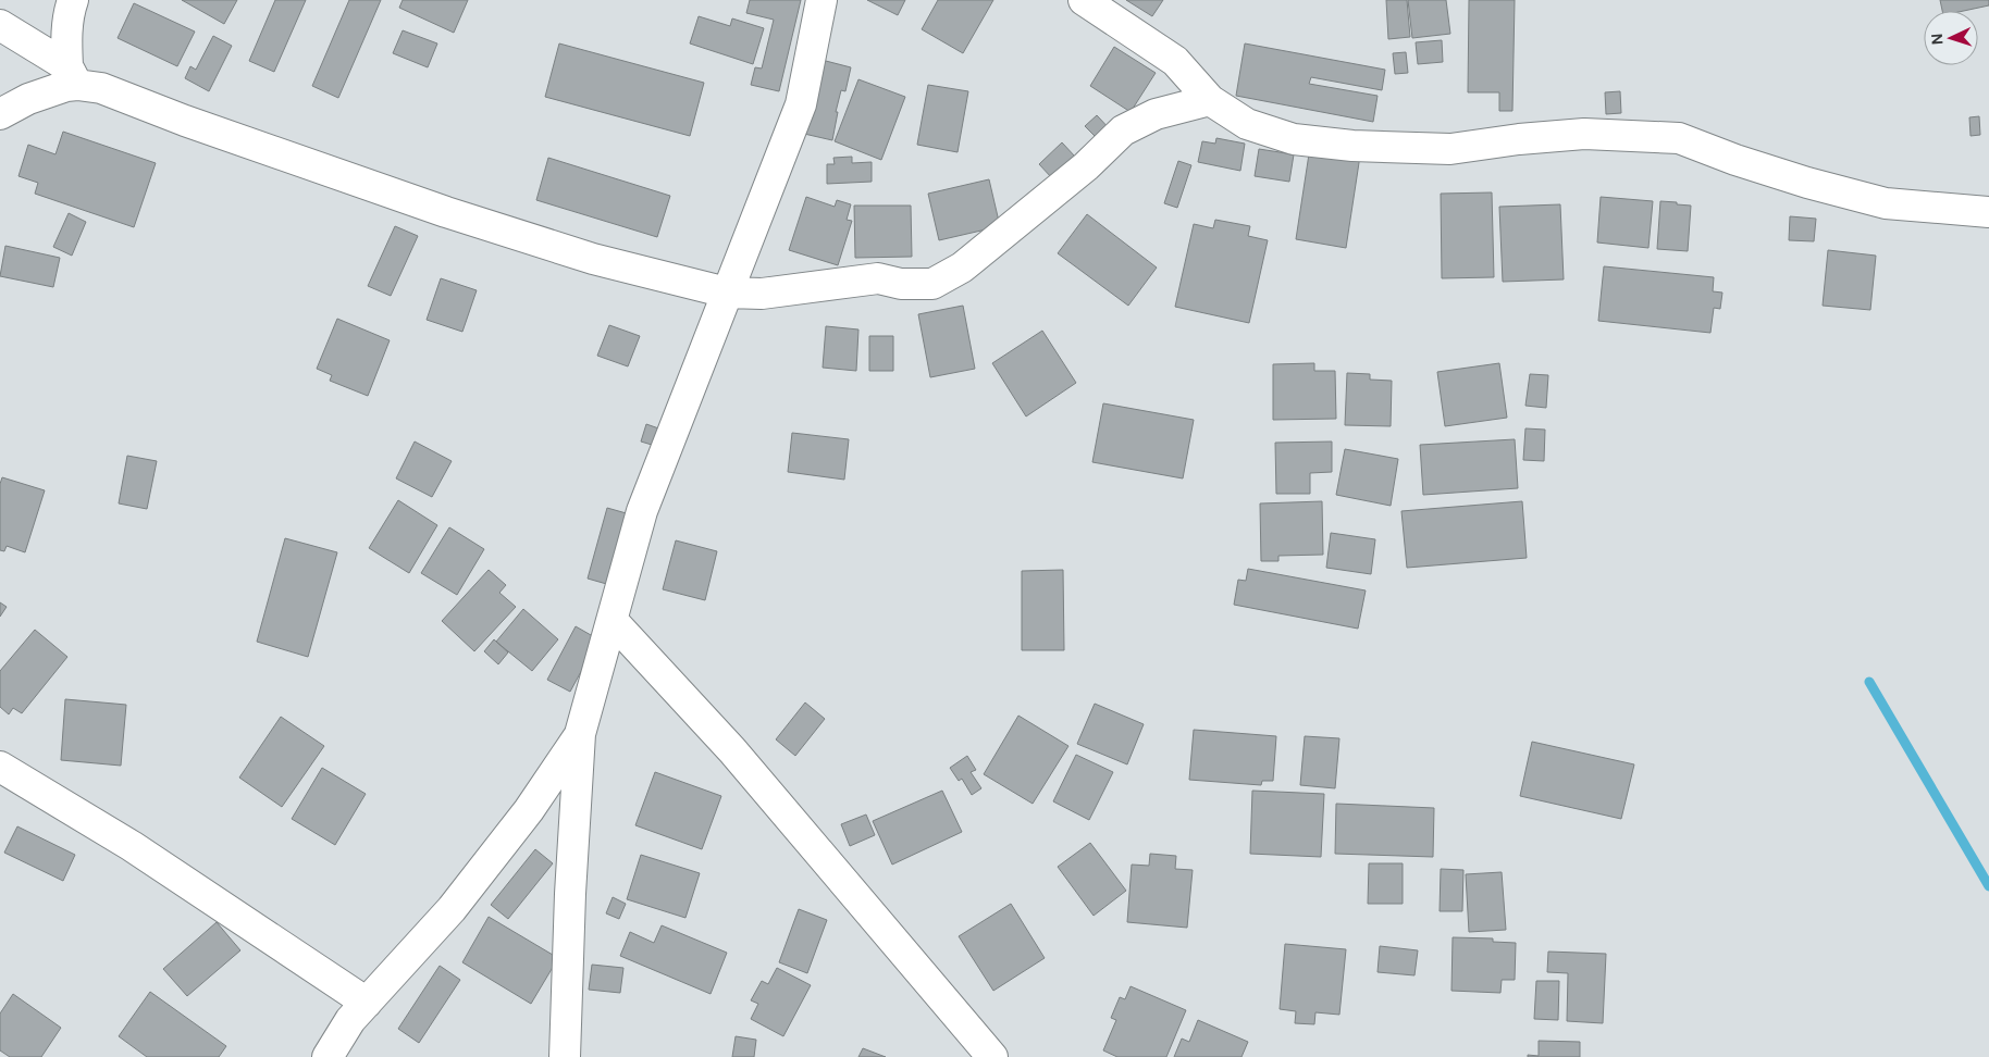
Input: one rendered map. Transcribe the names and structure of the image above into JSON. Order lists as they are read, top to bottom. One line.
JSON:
{"north":"left"}
